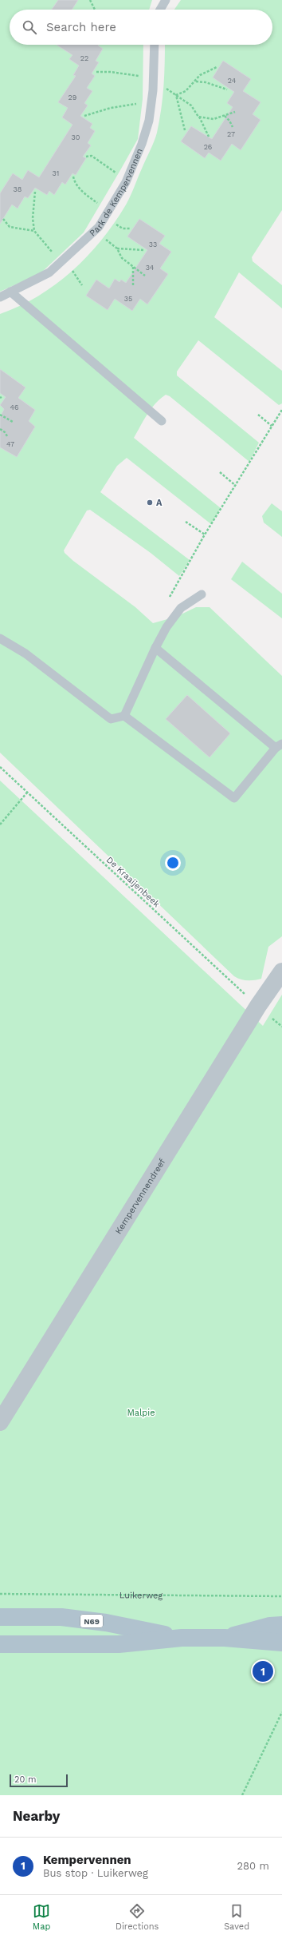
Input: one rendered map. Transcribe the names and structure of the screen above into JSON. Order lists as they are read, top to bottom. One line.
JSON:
{"streets":{"main road":["N69"],"street":["Kempervennendreef"],"lane":["Park de Kempervennen"],"path":["De Kraaijenbeek","Luikerweg"]},"crossings":[["De Kraaijenbeek","Kempervennendreef"]],"parks":["Malpie"],"places":["A"],"house_numbers":["22","24","29","27","30","26","31","38","33","34","35","46","47"],"scale_bar":"20 m","page":{"search":"Search here","pins":"1","scale":"20 m","heading":"Nearby","list":[{"mark":"1","name":"Kempervennen","note":"Bus stop · Luikerweg","value":"280 m"}],"nav":["Map","Directions","Saved"]}}
